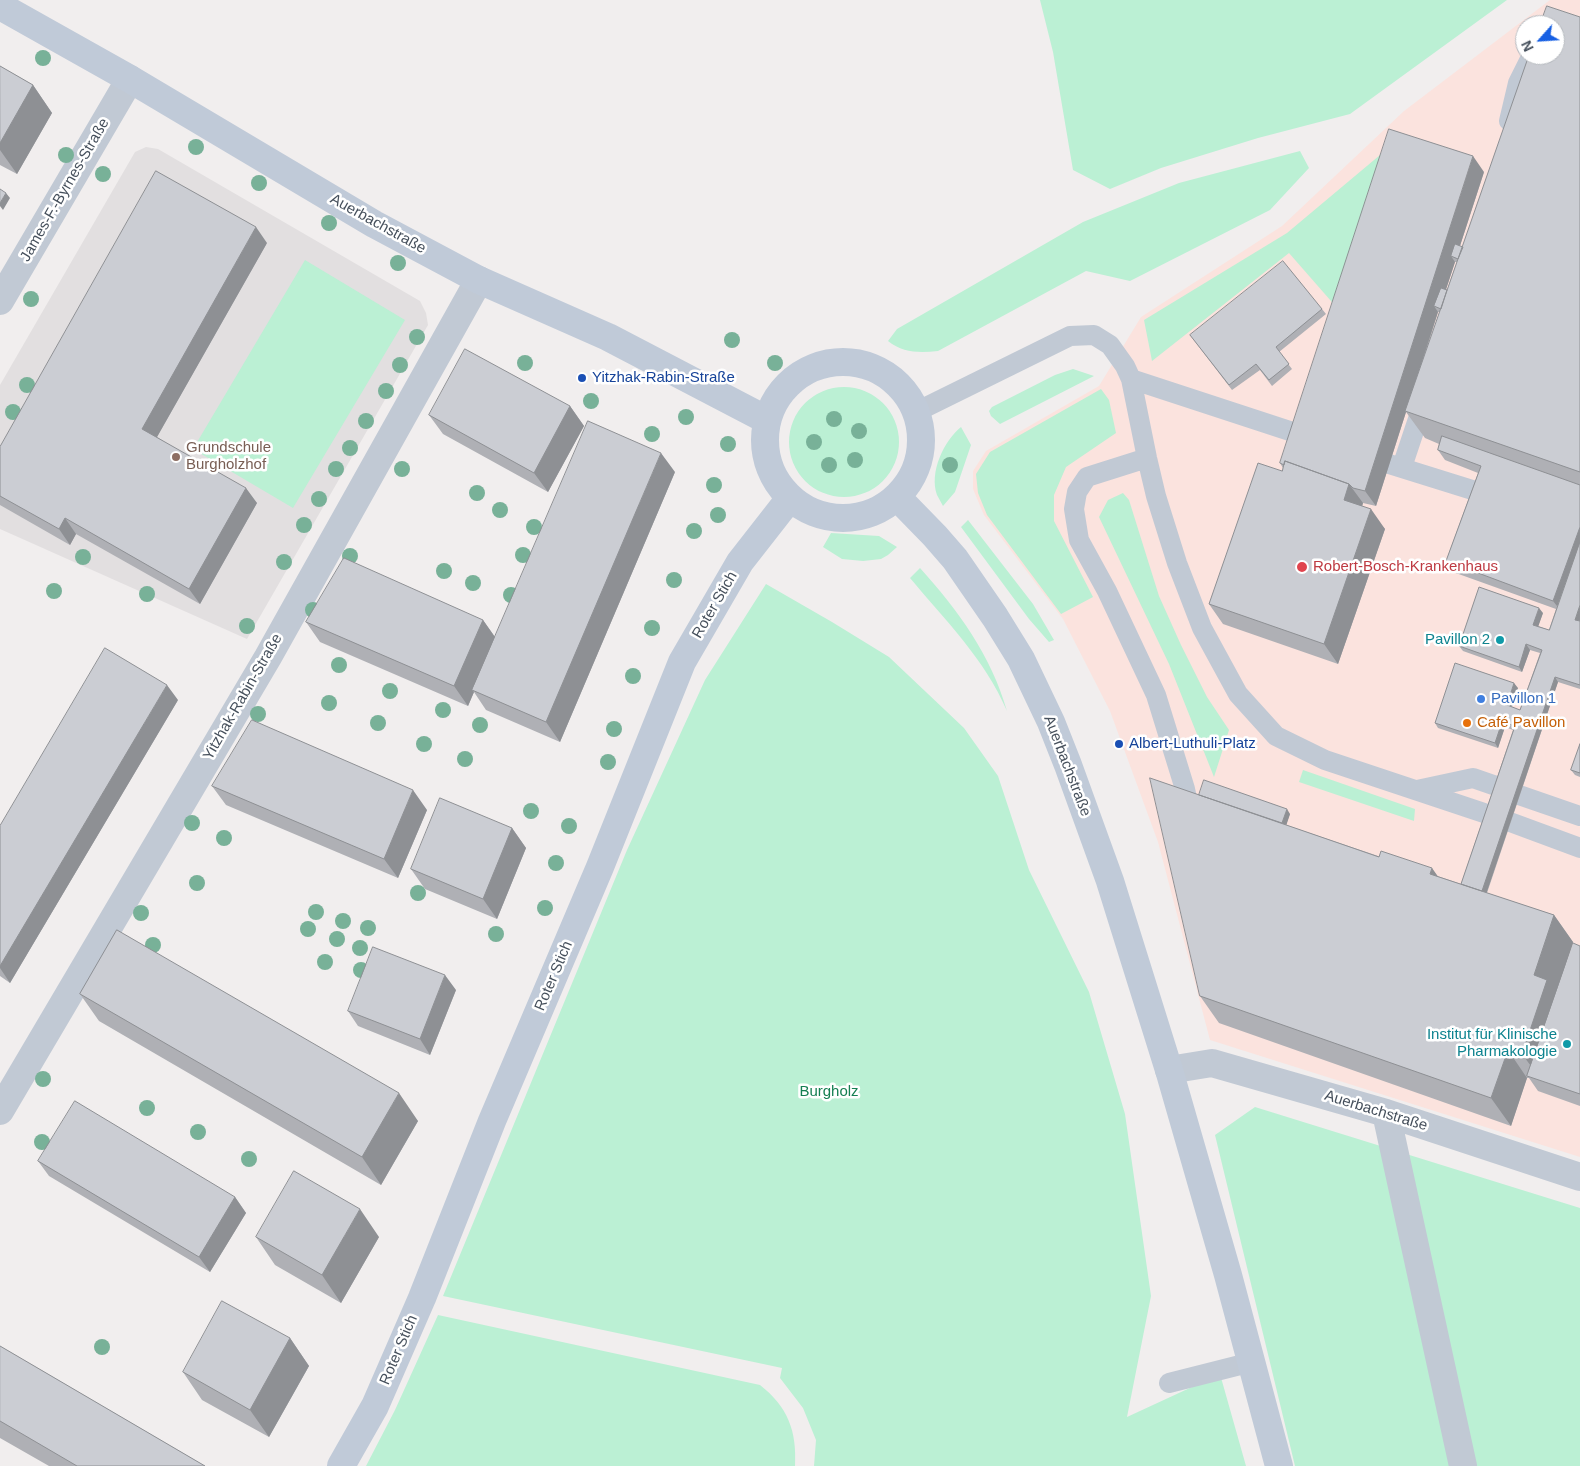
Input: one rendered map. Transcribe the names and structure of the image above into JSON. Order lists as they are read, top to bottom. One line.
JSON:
{"streets":{"main road":["Auerbachstraße","Roter Stich"],"street":["James-F.-Byrnes-Straße","Yitzhak-Rabin-Straße"]},"crossings":[["James-F.-Byrnes-Straße","Auerbachstraße"],["Auerbachstraße","Roter Stich"],["Auerbachstraße","Yitzhak-Rabin-Straße"]],"parks":["Burgholz"],"places":["Yitzhak-Rabin-Straße","Grundschule Burgholzhof","Robert-Bosch-Krankenhaus","Pavillon 2","Pavillon 1","Café Pavillon","Albert-Luthuli-Platz","Institut für Klinische Pharmakologie"],"north":"bottom left"}
